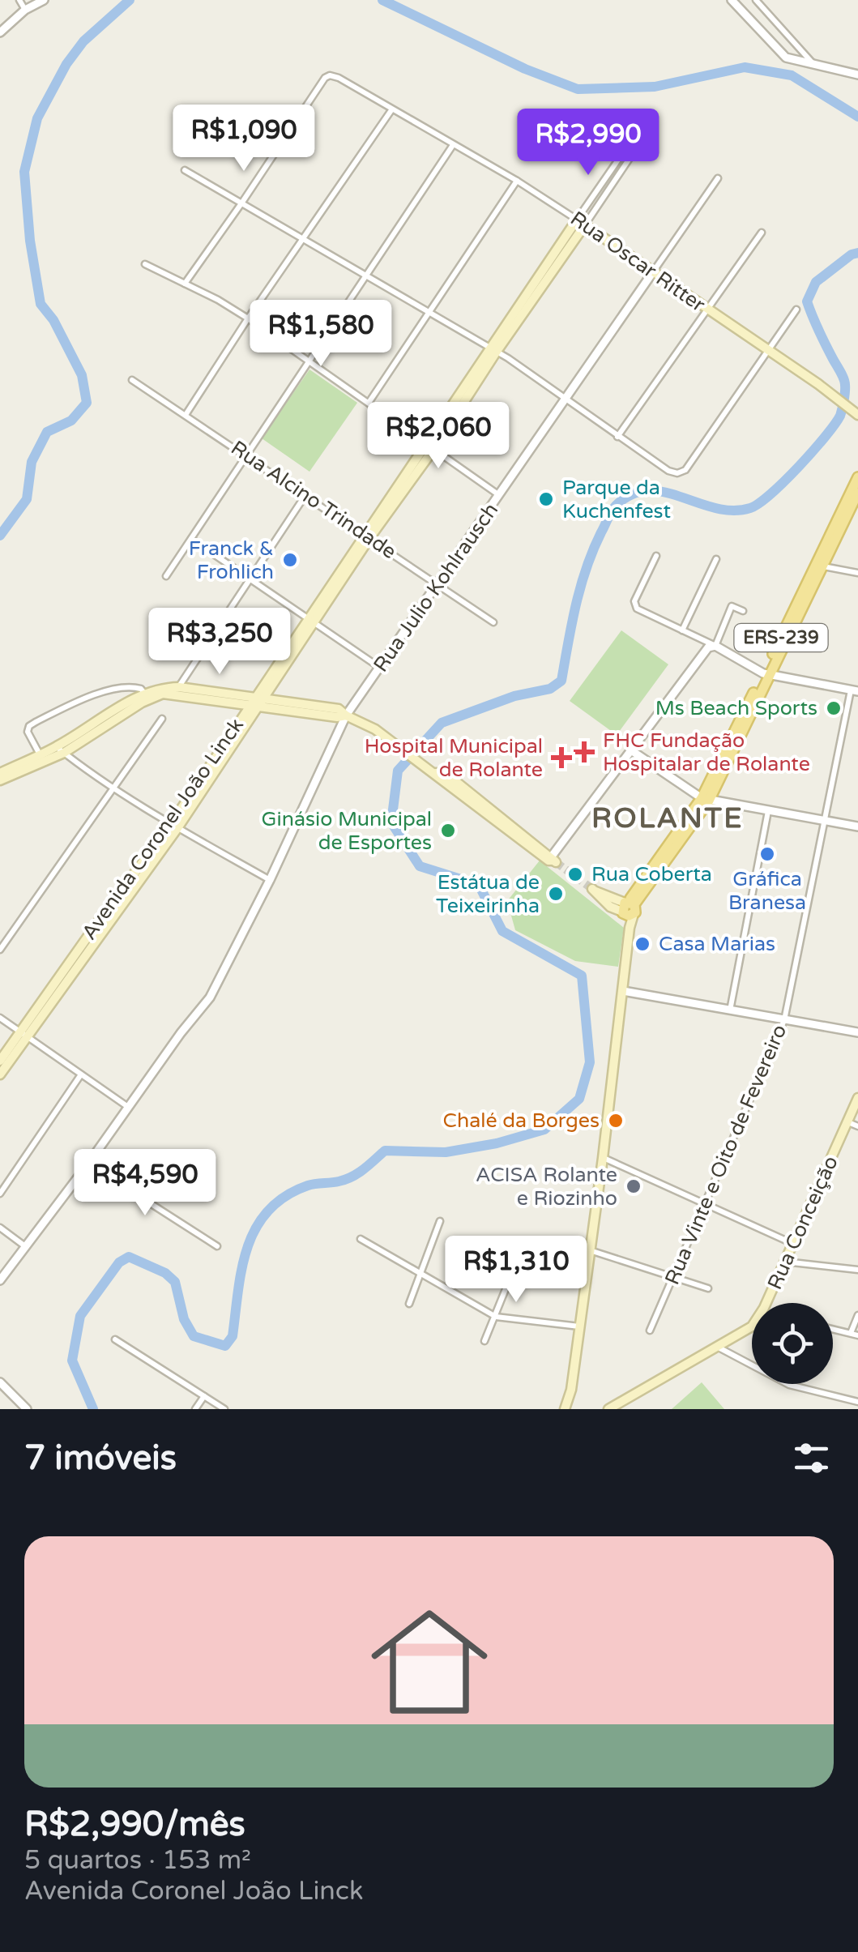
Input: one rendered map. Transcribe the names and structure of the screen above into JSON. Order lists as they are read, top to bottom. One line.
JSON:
{"streets":{"main road":["Rua Oscar Ritter","ERS-239","Avenida Coronel João Linck","Rua Conceição"],"street":["Rua Alcino Trindade","Rua Julio Kohlrausch","Rua Vinte e Oito de Fevereiro"]},"crossings":[["Rua Oscar Ritter","Rua Julio Kohlrausch"],["Rua Oscar Ritter","Avenida Coronel João Linck"],["Rua Alcino Trindade","Rua Julio Kohlrausch"],["Rua Alcino Trindade","Avenida Coronel João Linck"]],"districts":["ROLANTE"],"places":{"other":["Parque da Kuchenfest","Franck & Frohlich","Ms Beach Sports","Ginásio Municipal de Esportes","Gráfica Branesa","Rua Coberta","Estátua de Teixeirinha","Casa Marias","Chalé da Borges","ACISA Rolante e Riozinho"],"health":["FHC Fundação Hospitalar de Rolante","Hospital Municipal de Rolante"]},"page":{"price":["R$1,090","R$2,990","R$1,580","R$2,060","R$3,250","R$4,590","R$1,310"],"heading":"7 imóveis","list":[{"name":"R$2,990/mês","note":"5 quartos · 153 m² · Avenida Coronel João Linck"}]}}
